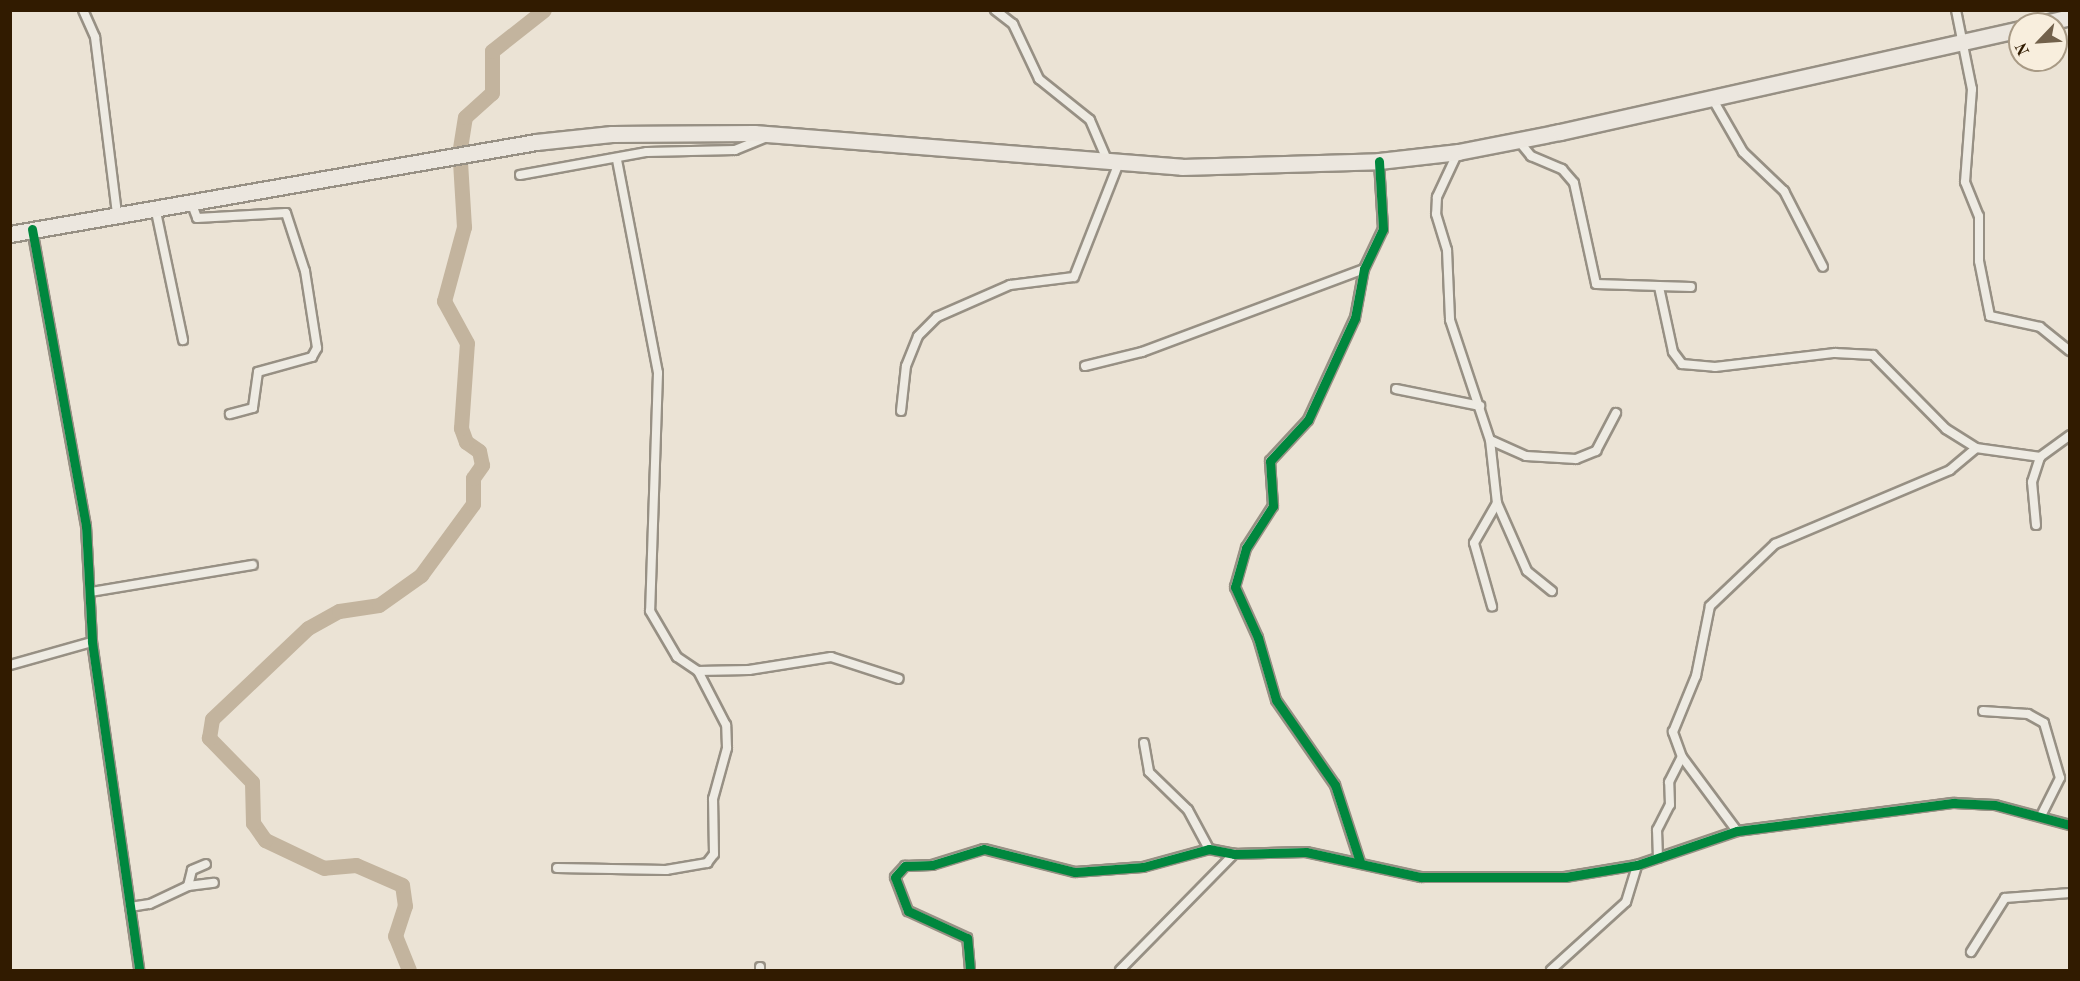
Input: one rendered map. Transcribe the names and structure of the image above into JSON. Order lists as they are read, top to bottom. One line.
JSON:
{"north":"bottom left"}
